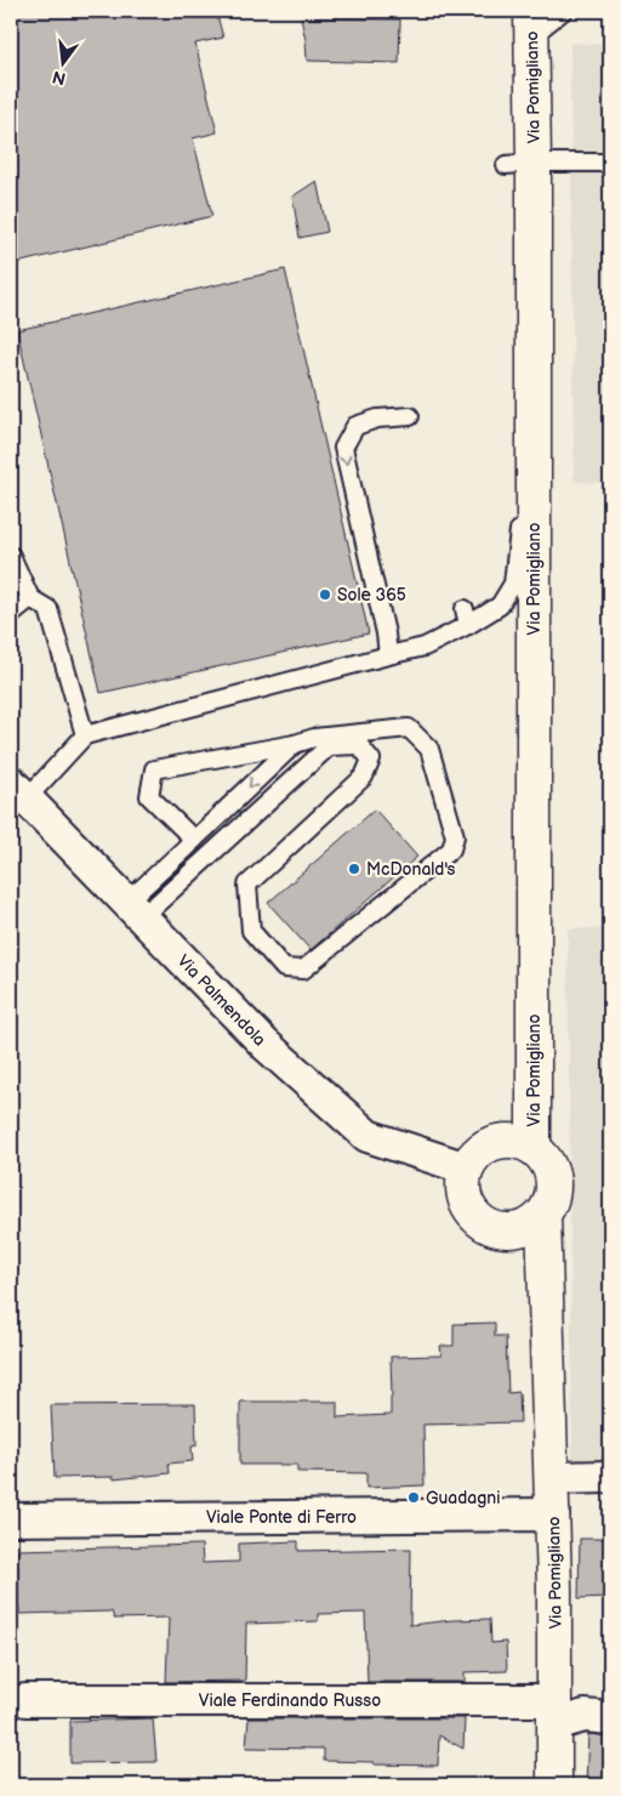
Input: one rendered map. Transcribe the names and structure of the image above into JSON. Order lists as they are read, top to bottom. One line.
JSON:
{"streets":{"main road":["Via Pomigliano"],"street":["Via Palmendola","Viale Ponte di Ferro","Viale Ferdinando Russo"]},"crossings":[["Via Pomigliano","Via Palmendola"],["Via Pomigliano","Viale Ponte di Ferro"],["Via Pomigliano","Viale Ferdinando Russo"]],"places":["Sole 365","McDonald's","Guadagni"],"north":"bottom"}
